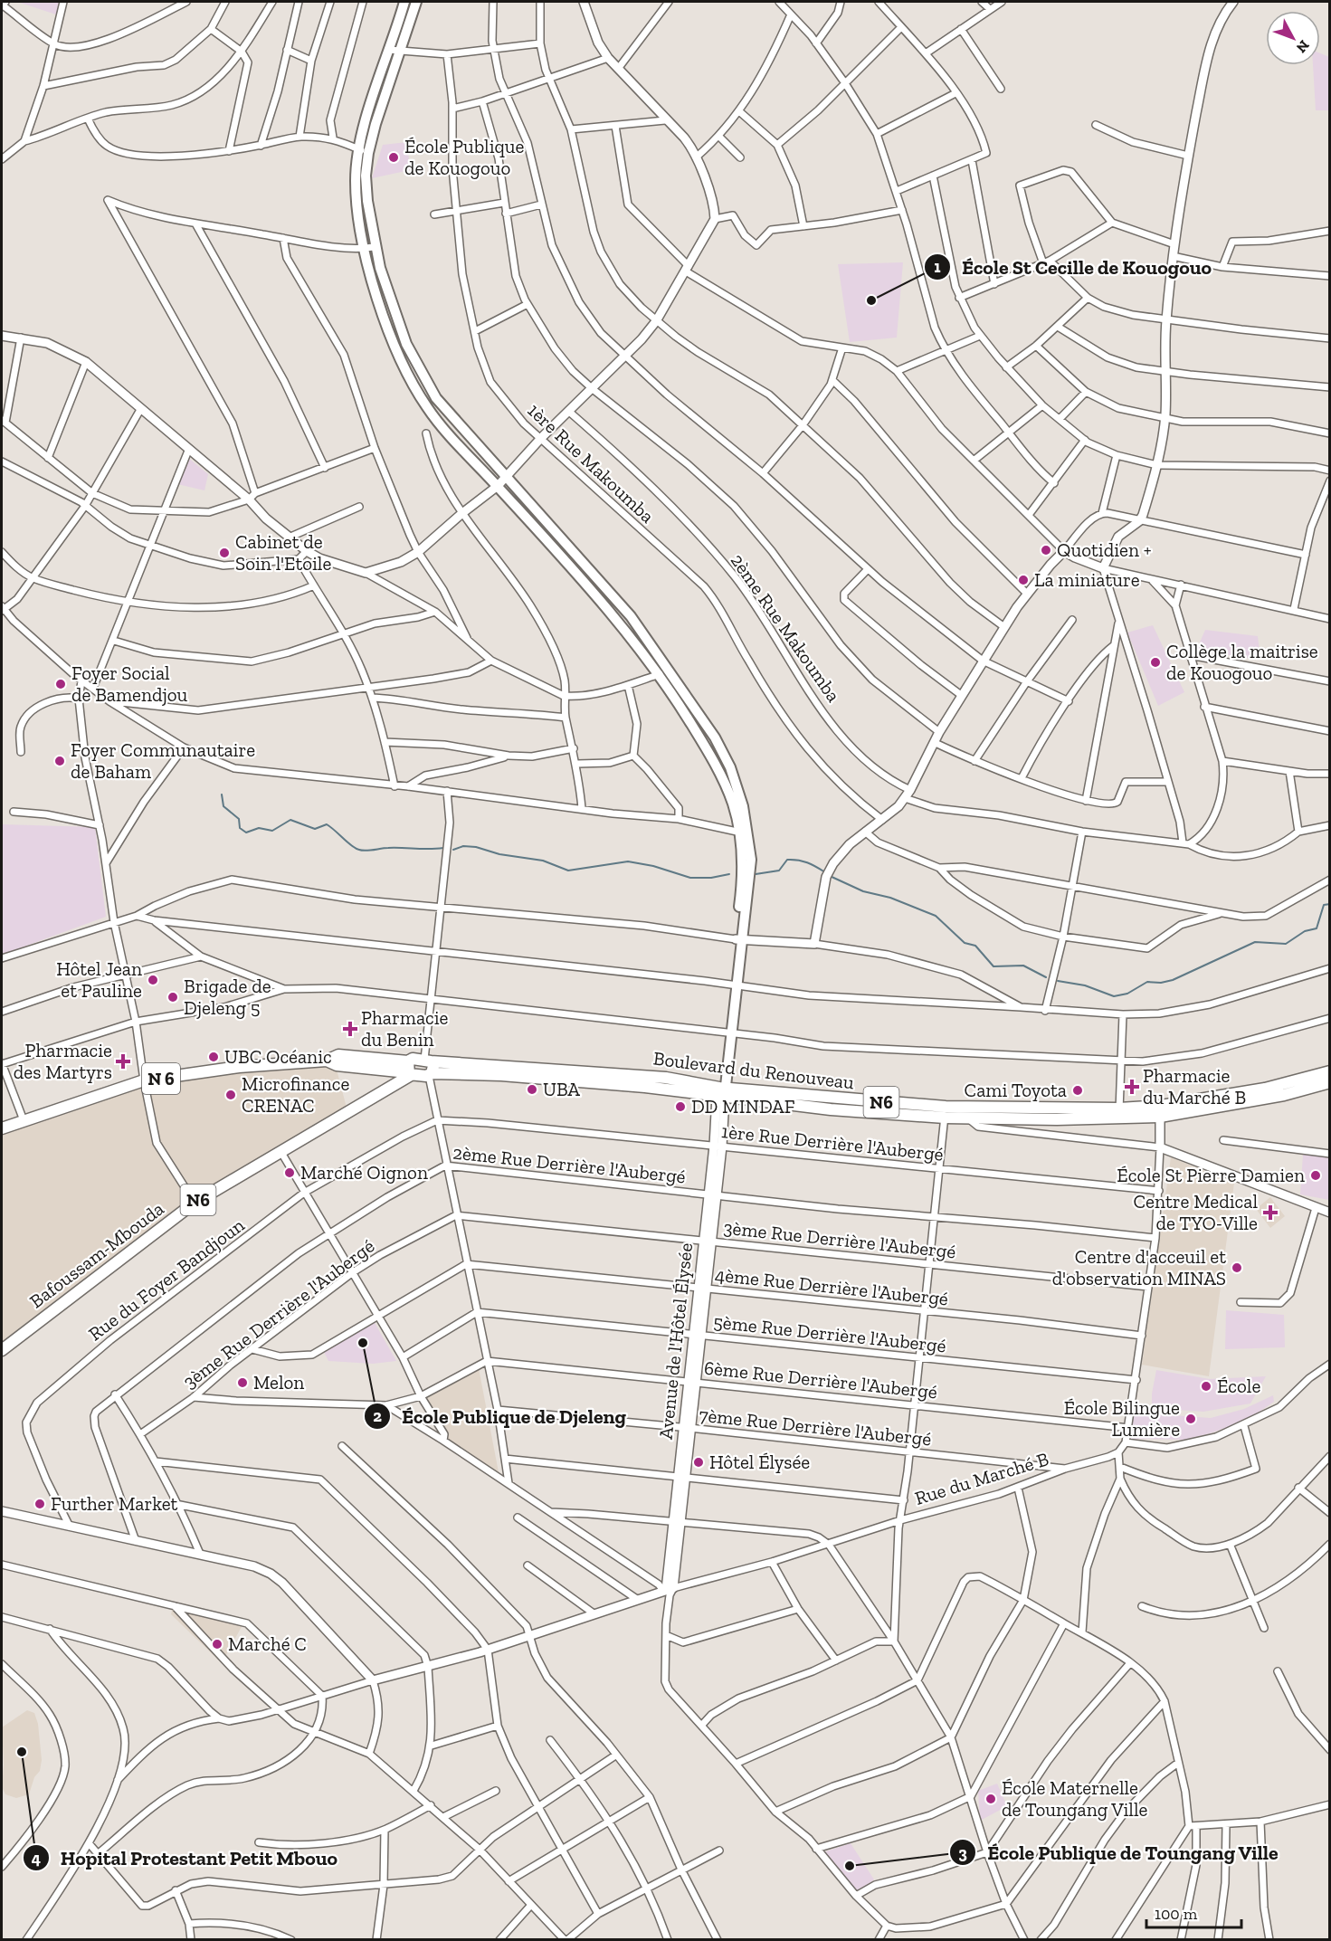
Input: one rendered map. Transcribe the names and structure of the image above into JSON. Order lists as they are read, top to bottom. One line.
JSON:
{"streets":{"highway":["Boulevard du Renouveau","N 6","N6","Bafoussam-Mbouda"],"street":["1ère Rue Makoumba","2ème Rue Makoumba","1ère Rue Derrière l'Aubergé","2ème Rue Derrière l'Aubergé","3ème Rue Derrière l'Aubergé","Rue du Foyer Bandjoun","4ème Rue Derrière l'Aubergé","5ème Rue Derrière l'Aubergé","Avenue de l'Hôtel Élysée","6ème Rue Derrière l'Aubergé","7ème Rue Derrière l'Aubergé","Rue du Marché B"]},"crossings":[["Boulevard du Renouveau","N 6"],["Boulevard du Renouveau","N6"],["Boulevard du Renouveau","Bafoussam-Mbouda"],["Boulevard du Renouveau","Avenue de l'Hôtel Élysée"],["N 6","Bafoussam-Mbouda"],["1ère Rue Derrière l'Aubergé","Rue du Foyer Bandjoun"],["1ère Rue Derrière l'Aubergé","Avenue de l'Hôtel Élysée"],["2ème Rue Derrière l'Aubergé","Avenue de l'Hôtel Élysée"],["3ème Rue Derrière l'Aubergé","Avenue de l'Hôtel Élysée"],["4ème Rue Derrière l'Aubergé","Avenue de l'Hôtel Élysée"],["5ème Rue Derrière l'Aubergé","Avenue de l'Hôtel Élysée"],["Avenue de l'Hôtel Élysée","6ème Rue Derrière l'Aubergé"],["Avenue de l'Hôtel Élysée","7ème Rue Derrière l'Aubergé"],["Avenue de l'Hôtel Élysée","Rue du Marché B"],["7ème Rue Derrière l'Aubergé","Rue du Marché B"]],"places":{"other":["École Publique de Kouogouo","École St Cecille de Kouogouo","Quotidien +","Cabinet de Soin l'Etoile","La miniature","Collège la maitrise de Kouogouo","Foyer Social de Bamendjou","Foyer Communautaire de Baham","Hôtel Jean et Pauline","Brigade de Djeleng 5","UBC Océanic","UBA","Cami Toyota","Microfinance CRENAC","DD MINDAF","Marché Oignon","École St Pierre Damien","Centre d'acceuil et d'observation MINAS","École Publique de Djeleng","Melon","École","École Bilingue Lumière","Hôtel Élysée","Further Market","Marché C","Hopital Protestant Petit Mbouo","École Maternelle de Toungang Ville","École Publique de Toungang Ville"],"health":["Pharmacie du Benin","Pharmacie des Martyrs","Pharmacie du Marché B","Centre Medical de TYO-Ville"]},"scale_bar":"100 m","north":"bottom right"}
